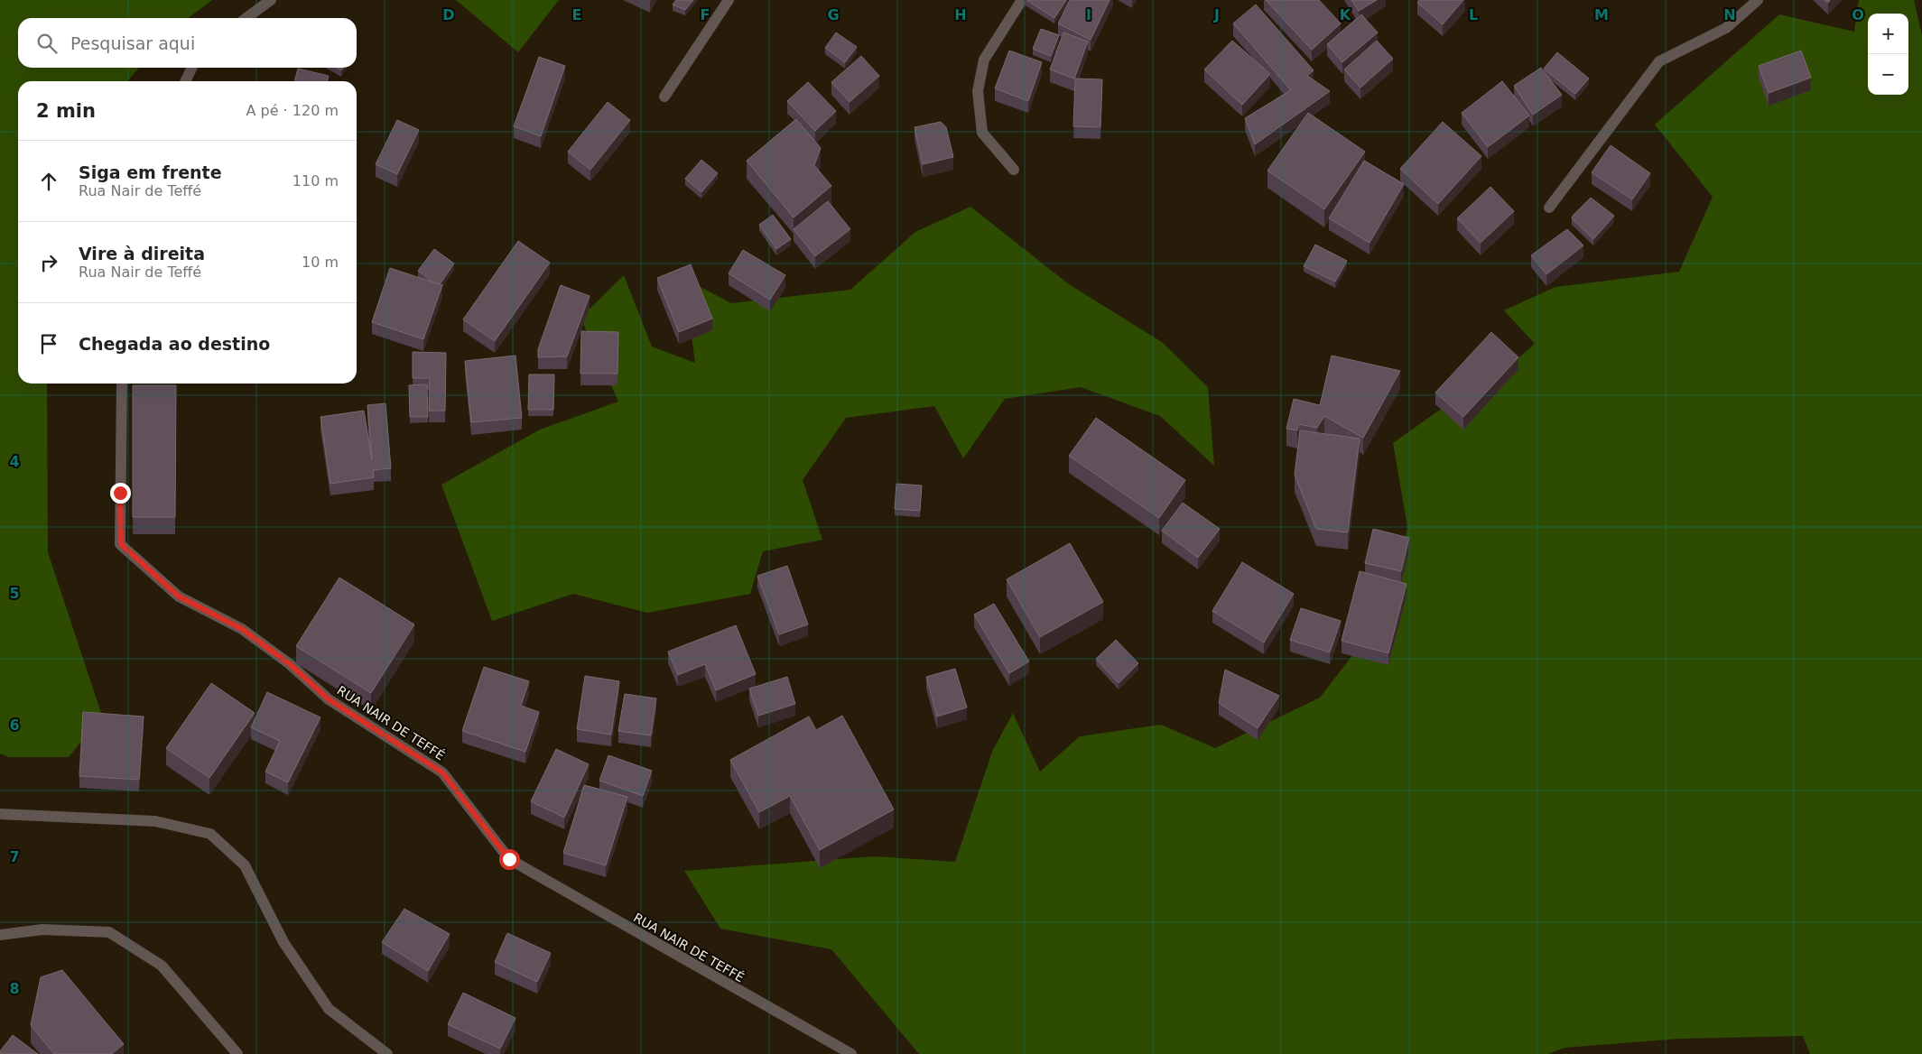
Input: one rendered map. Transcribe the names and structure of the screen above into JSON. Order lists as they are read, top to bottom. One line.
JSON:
{"streets":{"street":["RUA NAIR DE TEFFÉ"]},"page":{"map_buttons":["+","−"],"search":"Pesquisar aqui","heading":["2 min","A pé · 120 m"],"list":[["Siga em frente","Rua Nair de Teffé","110 m"],["Vire à direita","Rua Nair de Teffé","10 m"],"Chegada ao destino"]},"grid":{"columns":["D","E","F","G","H","I","J","K","L","M","N","O"],"rows":["4","5","6","7","8"]}}
